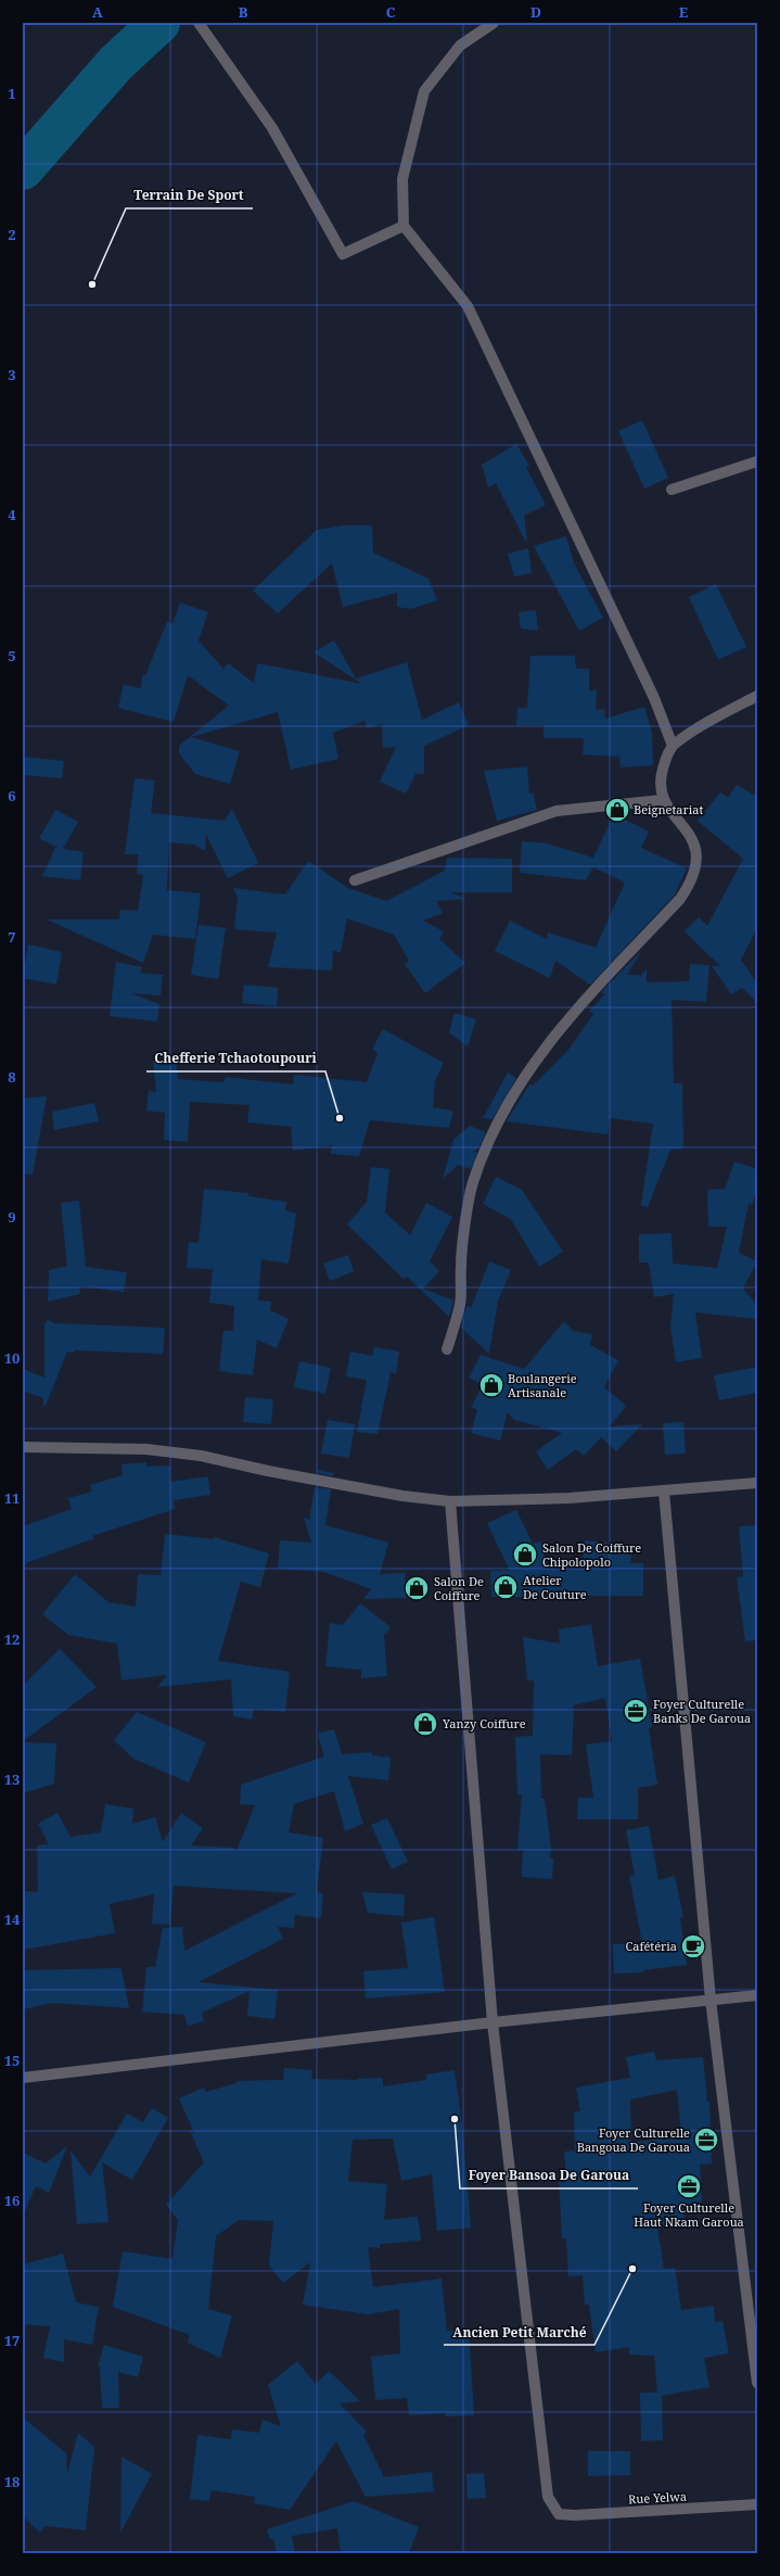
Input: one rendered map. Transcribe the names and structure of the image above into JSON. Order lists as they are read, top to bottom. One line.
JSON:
{"streets":{"street":["Rue Yelwa"]},"places":{"other":["Terrain De Sport","Chefferie Tchaotoupouri","Foyer Bansoa De Garoua","Ancien Petit Marché"],"shop":["Beignetariat","Boulangerie Artisanale","Salon De Coiffure Chipolopolo","Atelier De Couture","Salon De Coiffure","Yanzy Coiffure"],"office":["Foyer Culturelle Banks De Garoua","Foyer Culturelle Bangoua De Garoua","Foyer Culturelle Haut Nkam Garoua"],"cafe":["Cafétéria"]},"grid":{"columns":["A","B","C","D","E"],"rows":["1","2","3","4","5","6","7","8","9","10","11","12","13","14","15","16","17","18"]}}
